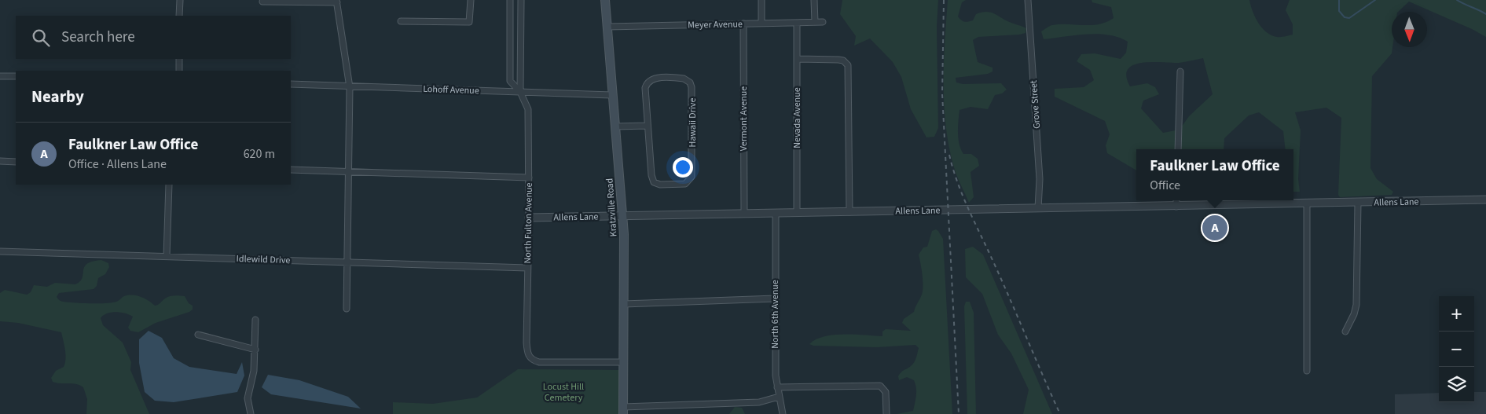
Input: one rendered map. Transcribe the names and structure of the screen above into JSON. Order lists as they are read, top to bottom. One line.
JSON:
{"streets":{"main road":["Kratzville Road"],"street":["Meyer Avenue","Lohoff Avenue","Grove Street","Nevada Avenue","Vermont Avenue","Hawaii Drive","Allens Lane","North Fulton Avenue","Idlewild Drive","North 6th Avenue"]},"crossings":[["Meyer Avenue","Nevada Avenue"],["Meyer Avenue","Vermont Avenue"],["Meyer Avenue","Kratzville Road"],["Lohoff Avenue","Kratzville Road"],["Lohoff Avenue","North Fulton Avenue"],["Grove Street","Allens Lane"],["Nevada Avenue","Allens Lane"],["Vermont Avenue","Allens Lane"],["Allens Lane","Kratzville Road"],["Allens Lane","North Fulton Avenue"],["Allens Lane","North 6th Avenue"],["Kratzville Road","North Fulton Avenue"],["North Fulton Avenue","Idlewild Drive"]],"parks":["Locust Hill Cemetery"],"north":"bottom","page":{"search":"Search here","heading":"Nearby","list":[{"mark":"A","name":"Faulkner Law Office","note":"Office · Allens Lane","value":"620 m"}],"popup":["Faulkner Law Office","Office"],"pins":"A","map_buttons":["+","−"]}}
